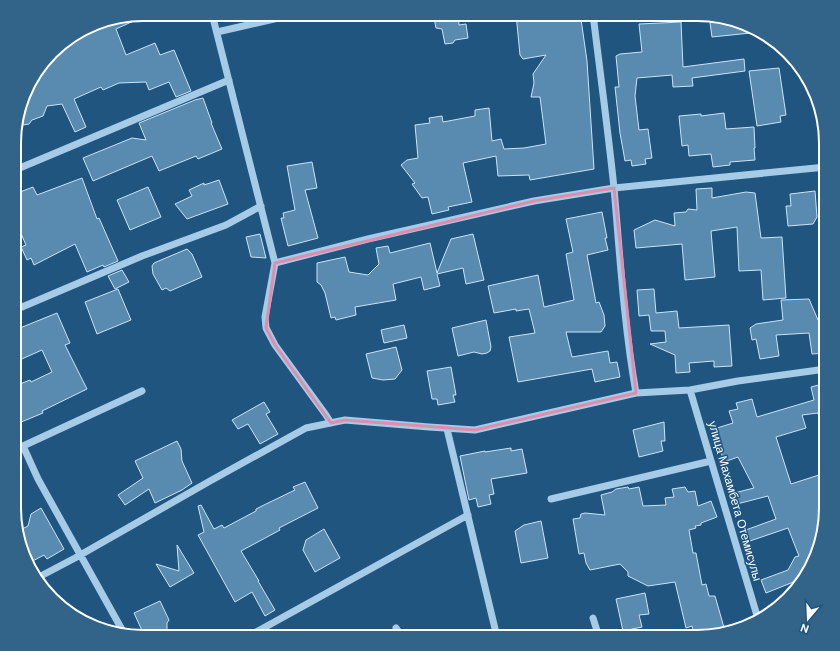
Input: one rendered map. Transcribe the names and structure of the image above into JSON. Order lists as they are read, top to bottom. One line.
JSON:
{"streets":{"street":["улица Махамбета Отемисулы"]},"north":"bottom"}
